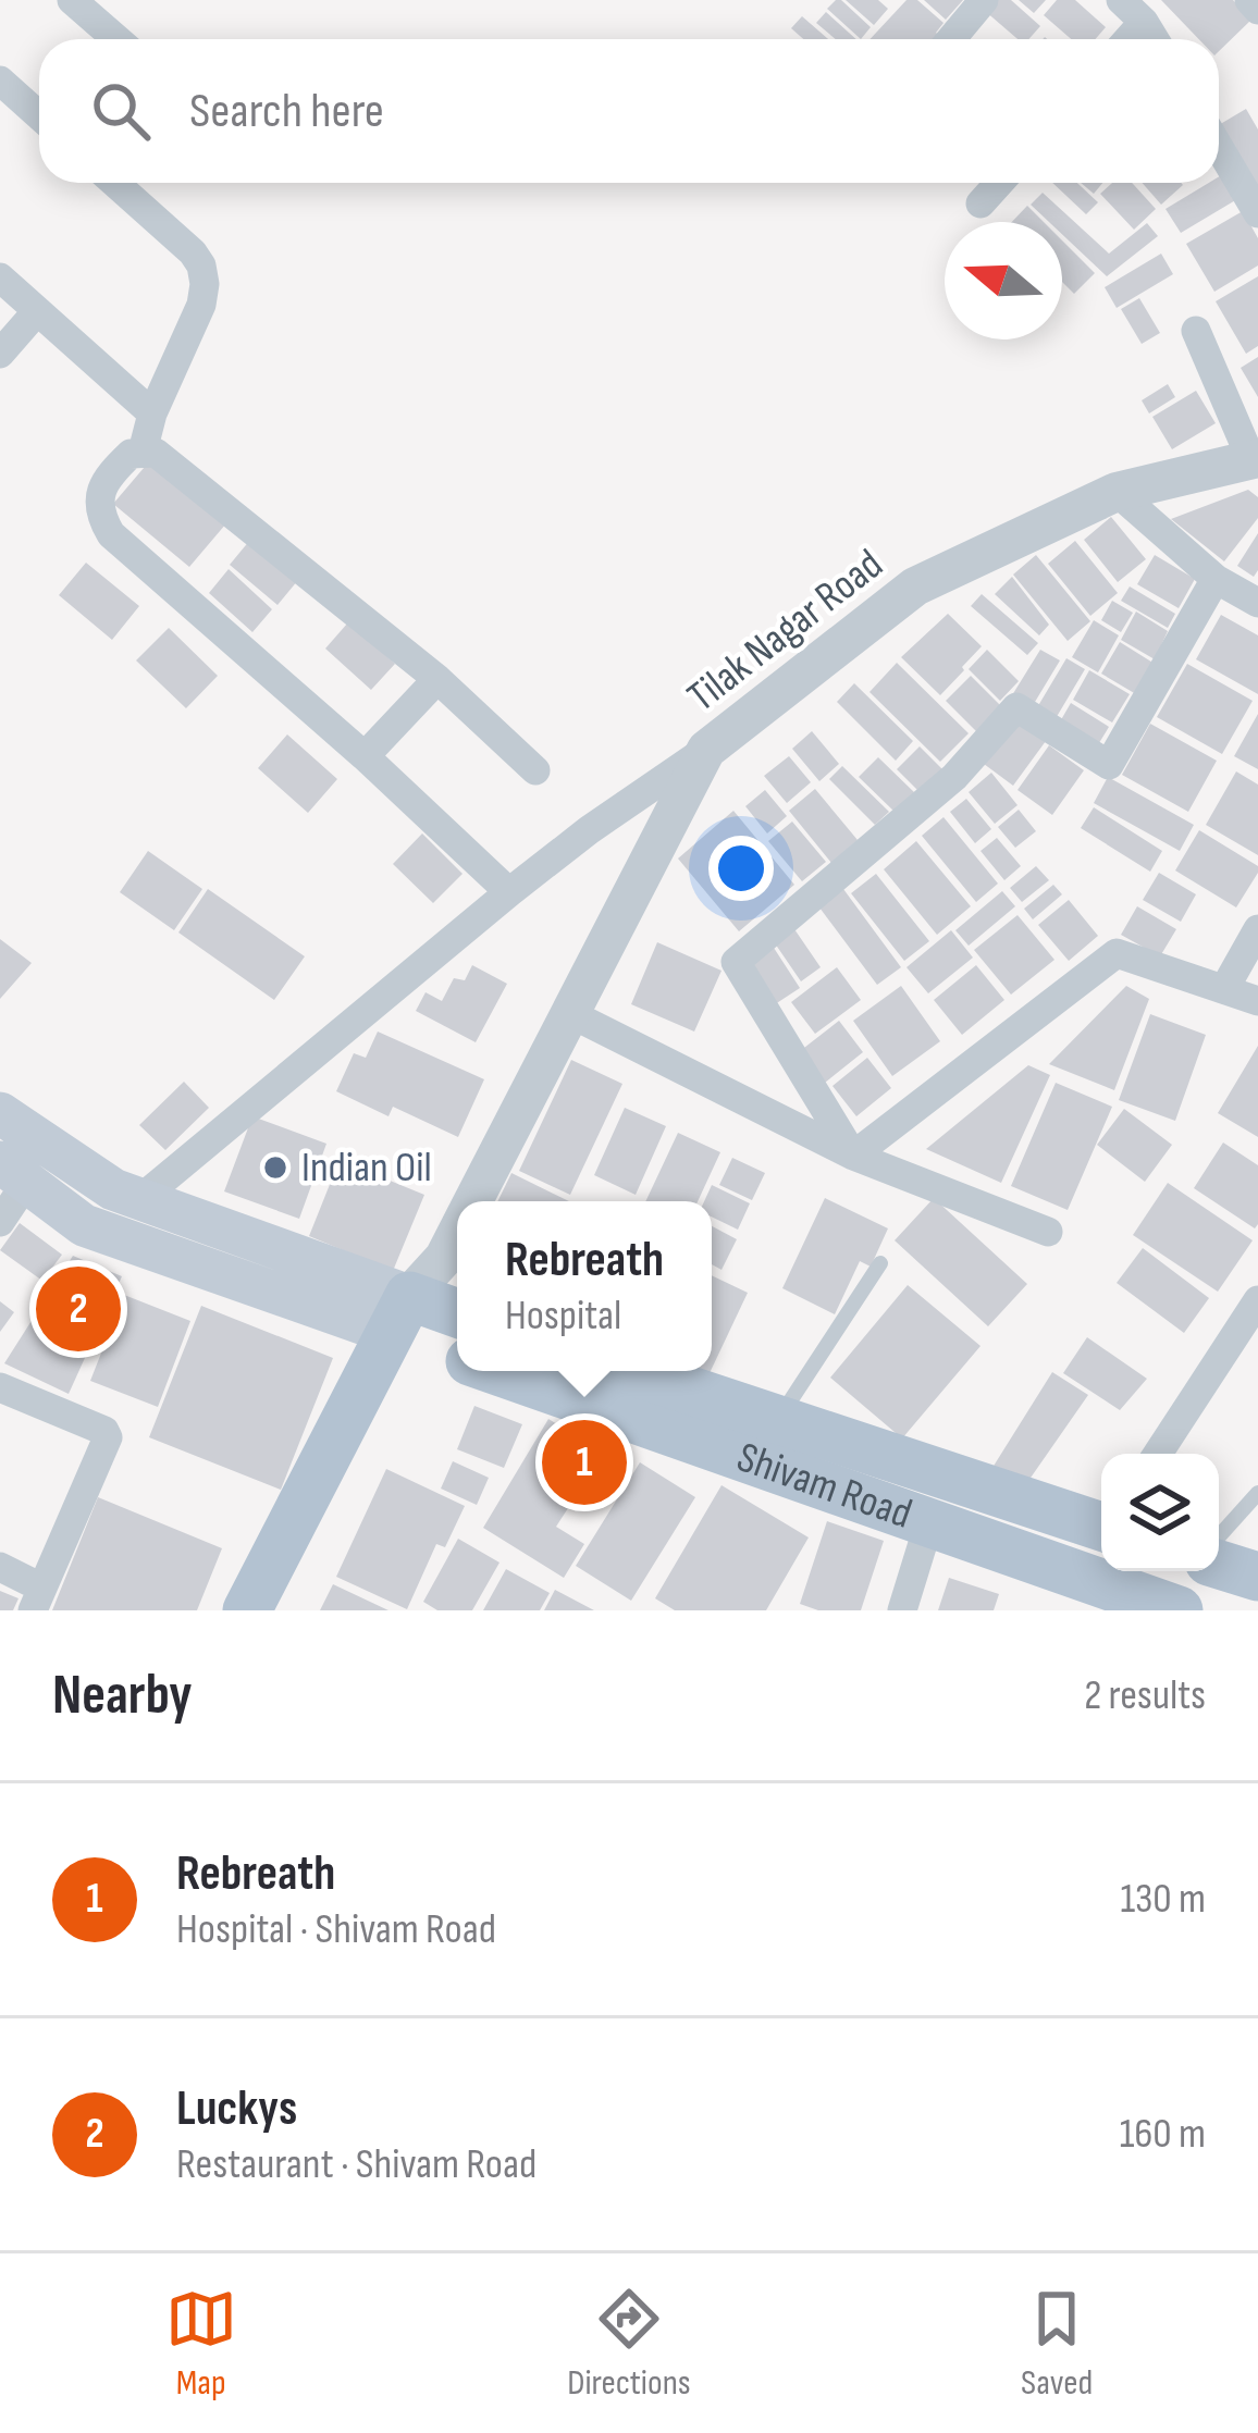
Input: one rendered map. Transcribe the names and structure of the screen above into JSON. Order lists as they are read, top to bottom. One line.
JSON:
{"streets":{"main road":["Shivam Road"],"street":["Tilak Nagar Road"]},"crossings":[["Tilak Nagar Road","Shivam Road"]],"places":["Indian Oil"],"north":"left","page":{"search":"Search here","popup":["Rebreath","Hospital"],"pins":["2","1"],"heading":["Nearby","2 results"],"list":[{"mark":"1","name":"Rebreath","note":"Hospital · Shivam Road","value":"130 m"},{"mark":"2","name":"Luckys","note":"Restaurant · Shivam Road","value":"160 m"}],"nav":["Map","Directions","Saved"]}}
